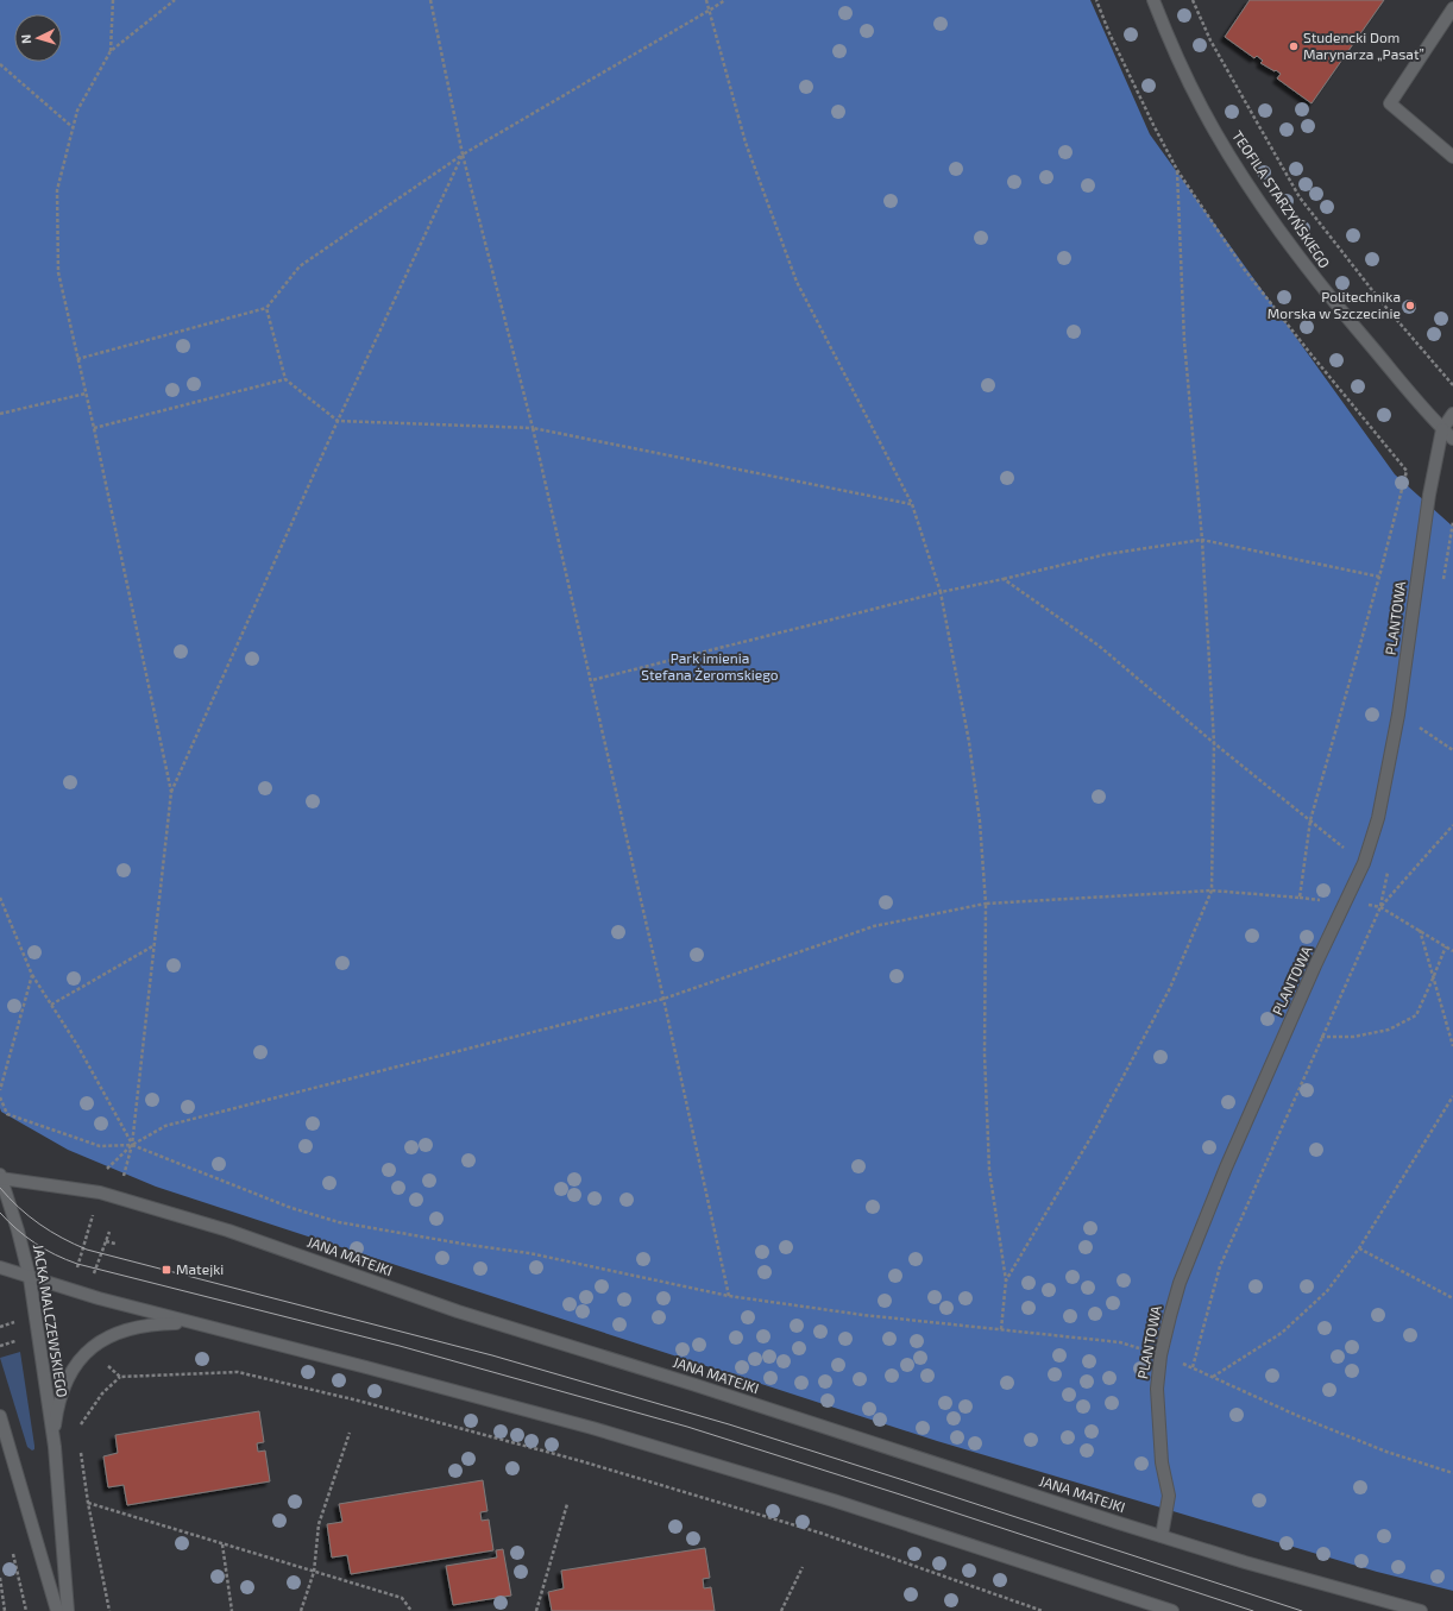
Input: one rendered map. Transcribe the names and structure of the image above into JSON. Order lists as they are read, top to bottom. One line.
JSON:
{"streets":{"street":["TEOFILA STARZYŃSKIEGO","PLANTOWA","JANA MATEJKI","JACKA MALCZEWSKIEGO"]},"crossings":[["TEOFILA STARZYŃSKIEGO","PLANTOWA"],["PLANTOWA","JANA MATEJKI"],["JANA MATEJKI","JACKA MALCZEWSKIEGO"]],"parks":["Park imienia Stefana Żeromskiego"],"places":{"other":["Studencki Dom Marynarza „Pasat”","Politechnika Morska w Szczecinie"],"transit":["Matejki"]},"north":"left"}
